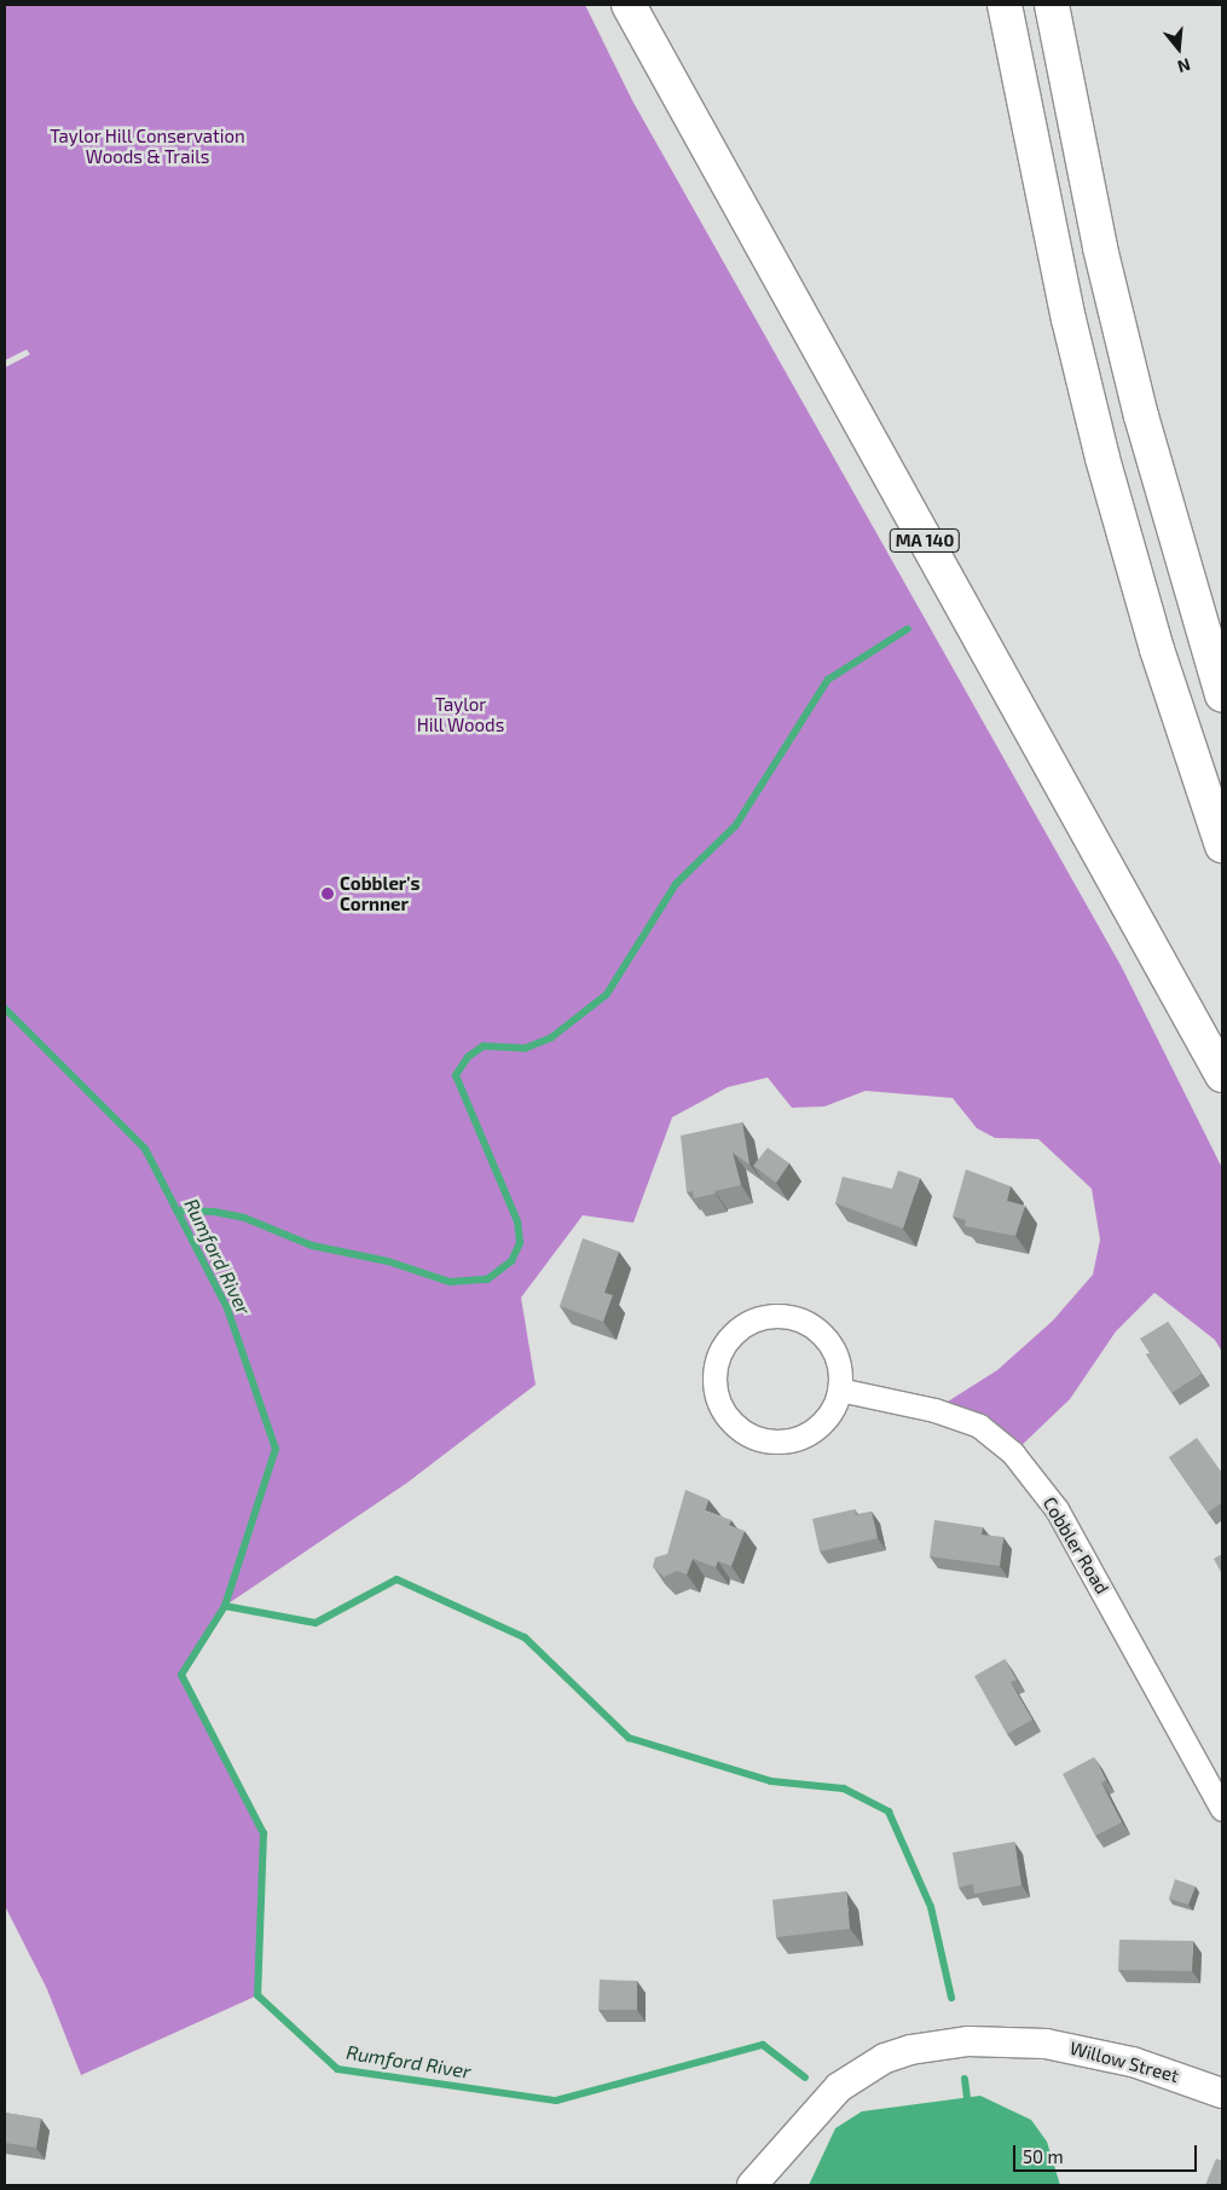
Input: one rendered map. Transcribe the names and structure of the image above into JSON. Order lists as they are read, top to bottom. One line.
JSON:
{"streets":{"highway":["MA 140"],"street":["Cobbler Road","Willow Street"]},"water":["Rumford River"],"parks":["Taylor Hill Conservation Woods & Trails","Taylor Hill Woods"],"places":["Cobbler's Cornner"],"scale_bar":"50 m","north":"bottom"}
